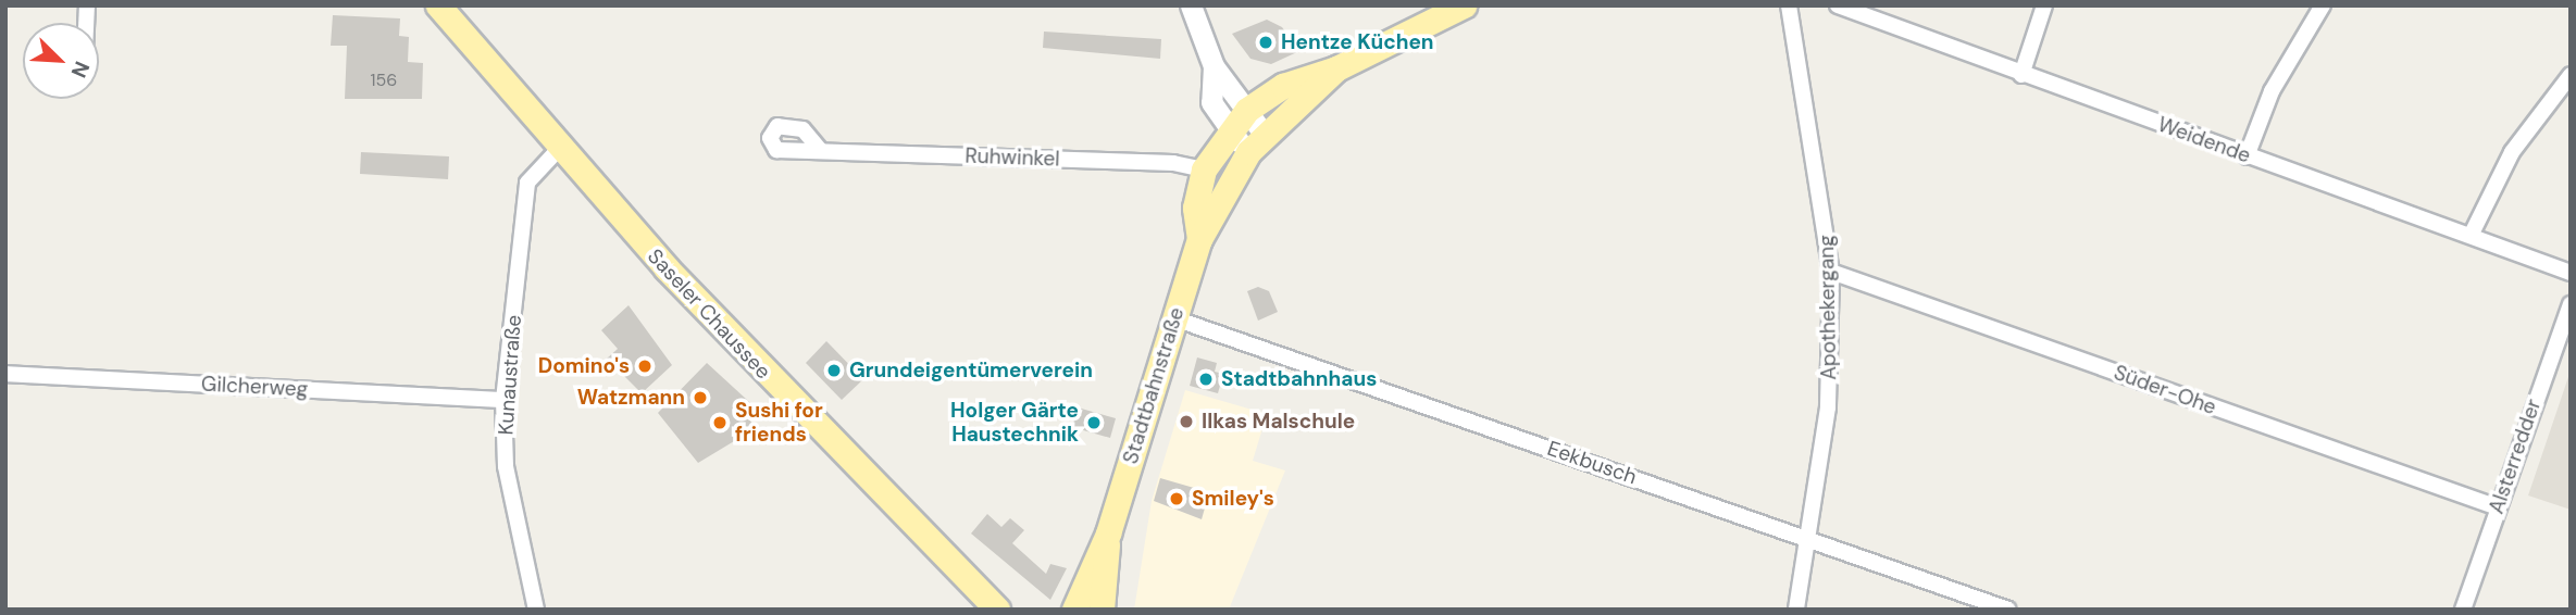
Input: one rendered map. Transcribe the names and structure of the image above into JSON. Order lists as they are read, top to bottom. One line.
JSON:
{"streets":{"main road":["Saseler Chaussee","Stadtbahnstraße"],"street":["Weidende","Ruhwinkel","Apothekergang","Kunaustraße","Gilcherweg","Süder-Ohe","Alsterredder","Eekbusch"]},"crossings":[["Ruhwinkel","Stadtbahnstraße"],["Apothekergang","Süder-Ohe"],["Apothekergang","Eekbusch"],["Saseler Chaussee","Kunaustraße"],["Kunaustraße","Gilcherweg"],["Stadtbahnstraße","Eekbusch"],["Süder-Ohe","Alsterredder"]],"places":["Hentze Küchen","Domino's","Grundeigentümerverein","Stadtbahnhaus","Watzmann","Ilkas Malschule","Sushi for friends","Holger Gärte Haustechnik","Smiley's"],"house_numbers":["156"],"north":"bottom right"}
